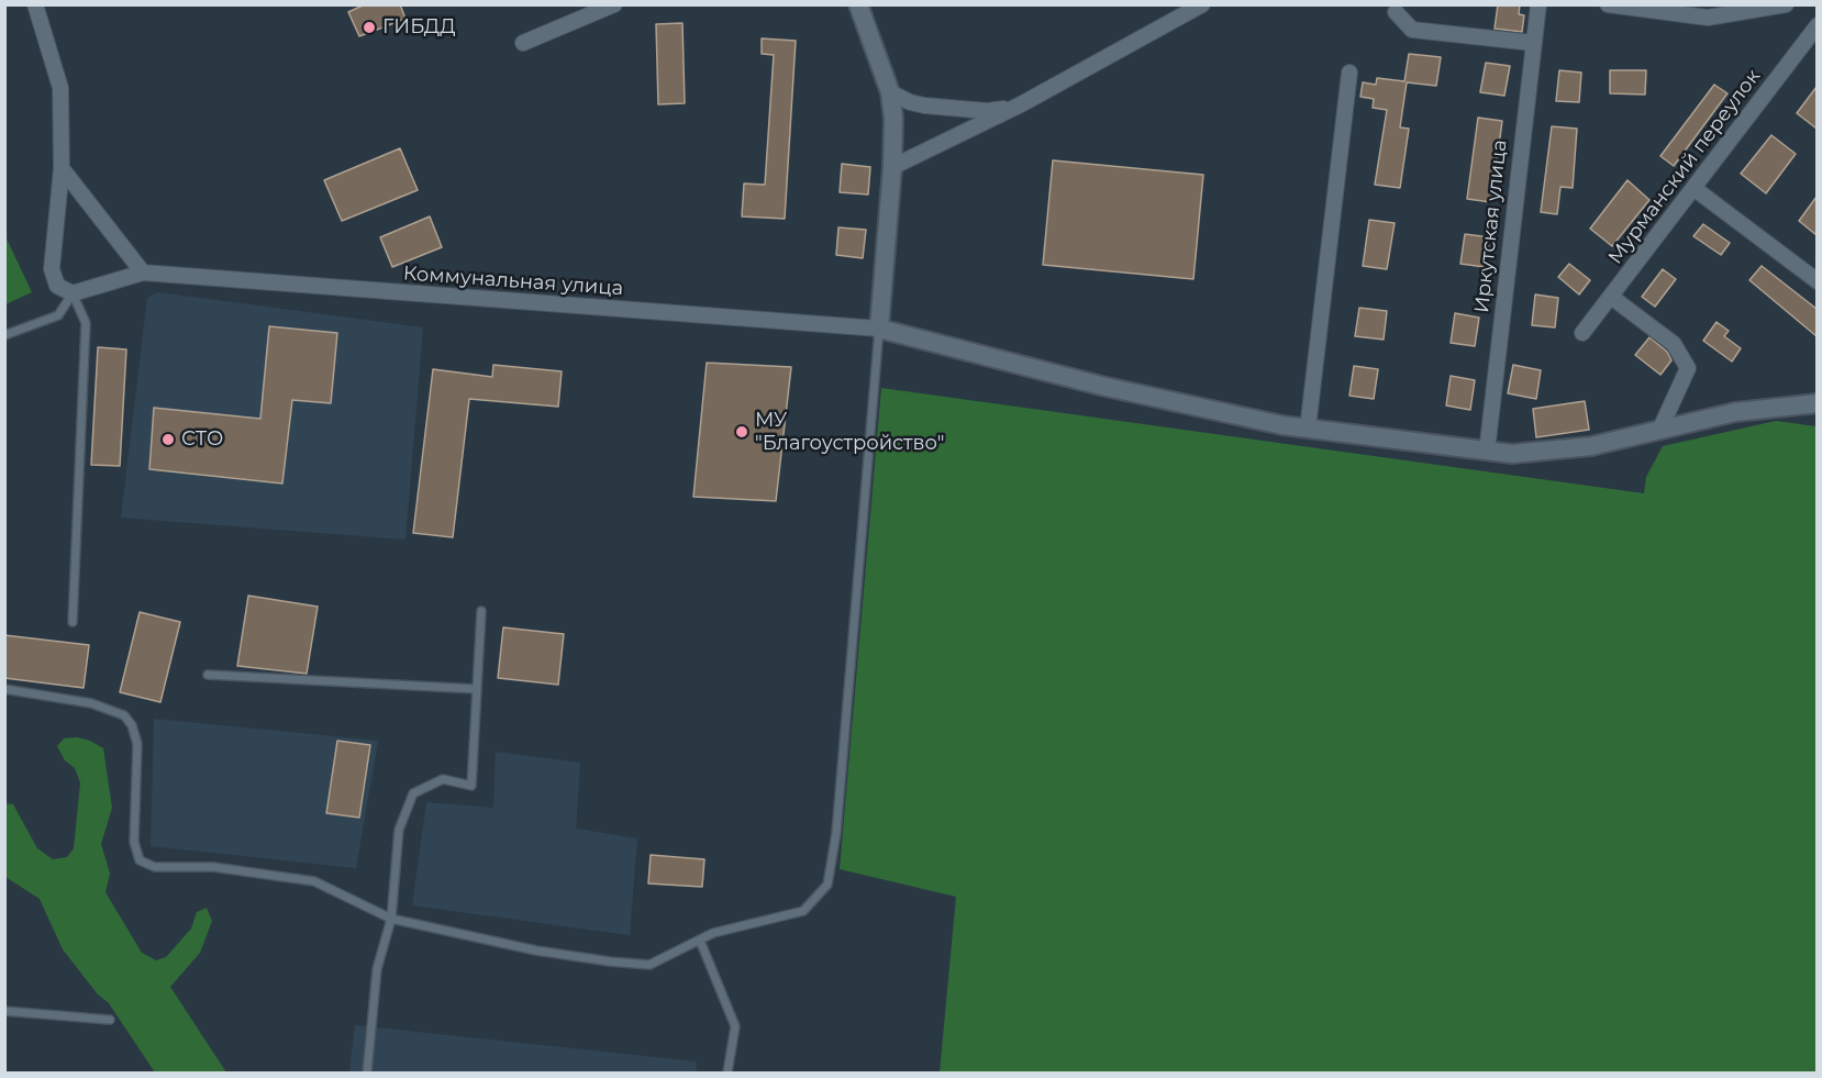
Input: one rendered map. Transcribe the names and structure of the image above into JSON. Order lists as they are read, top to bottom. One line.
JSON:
{"streets":{"street":["Мурманский переулок","Иркутская улица","Коммунальная улица"]},"places":["ГИБДД","МУ \"Благоустройство\"","СТО"]}
